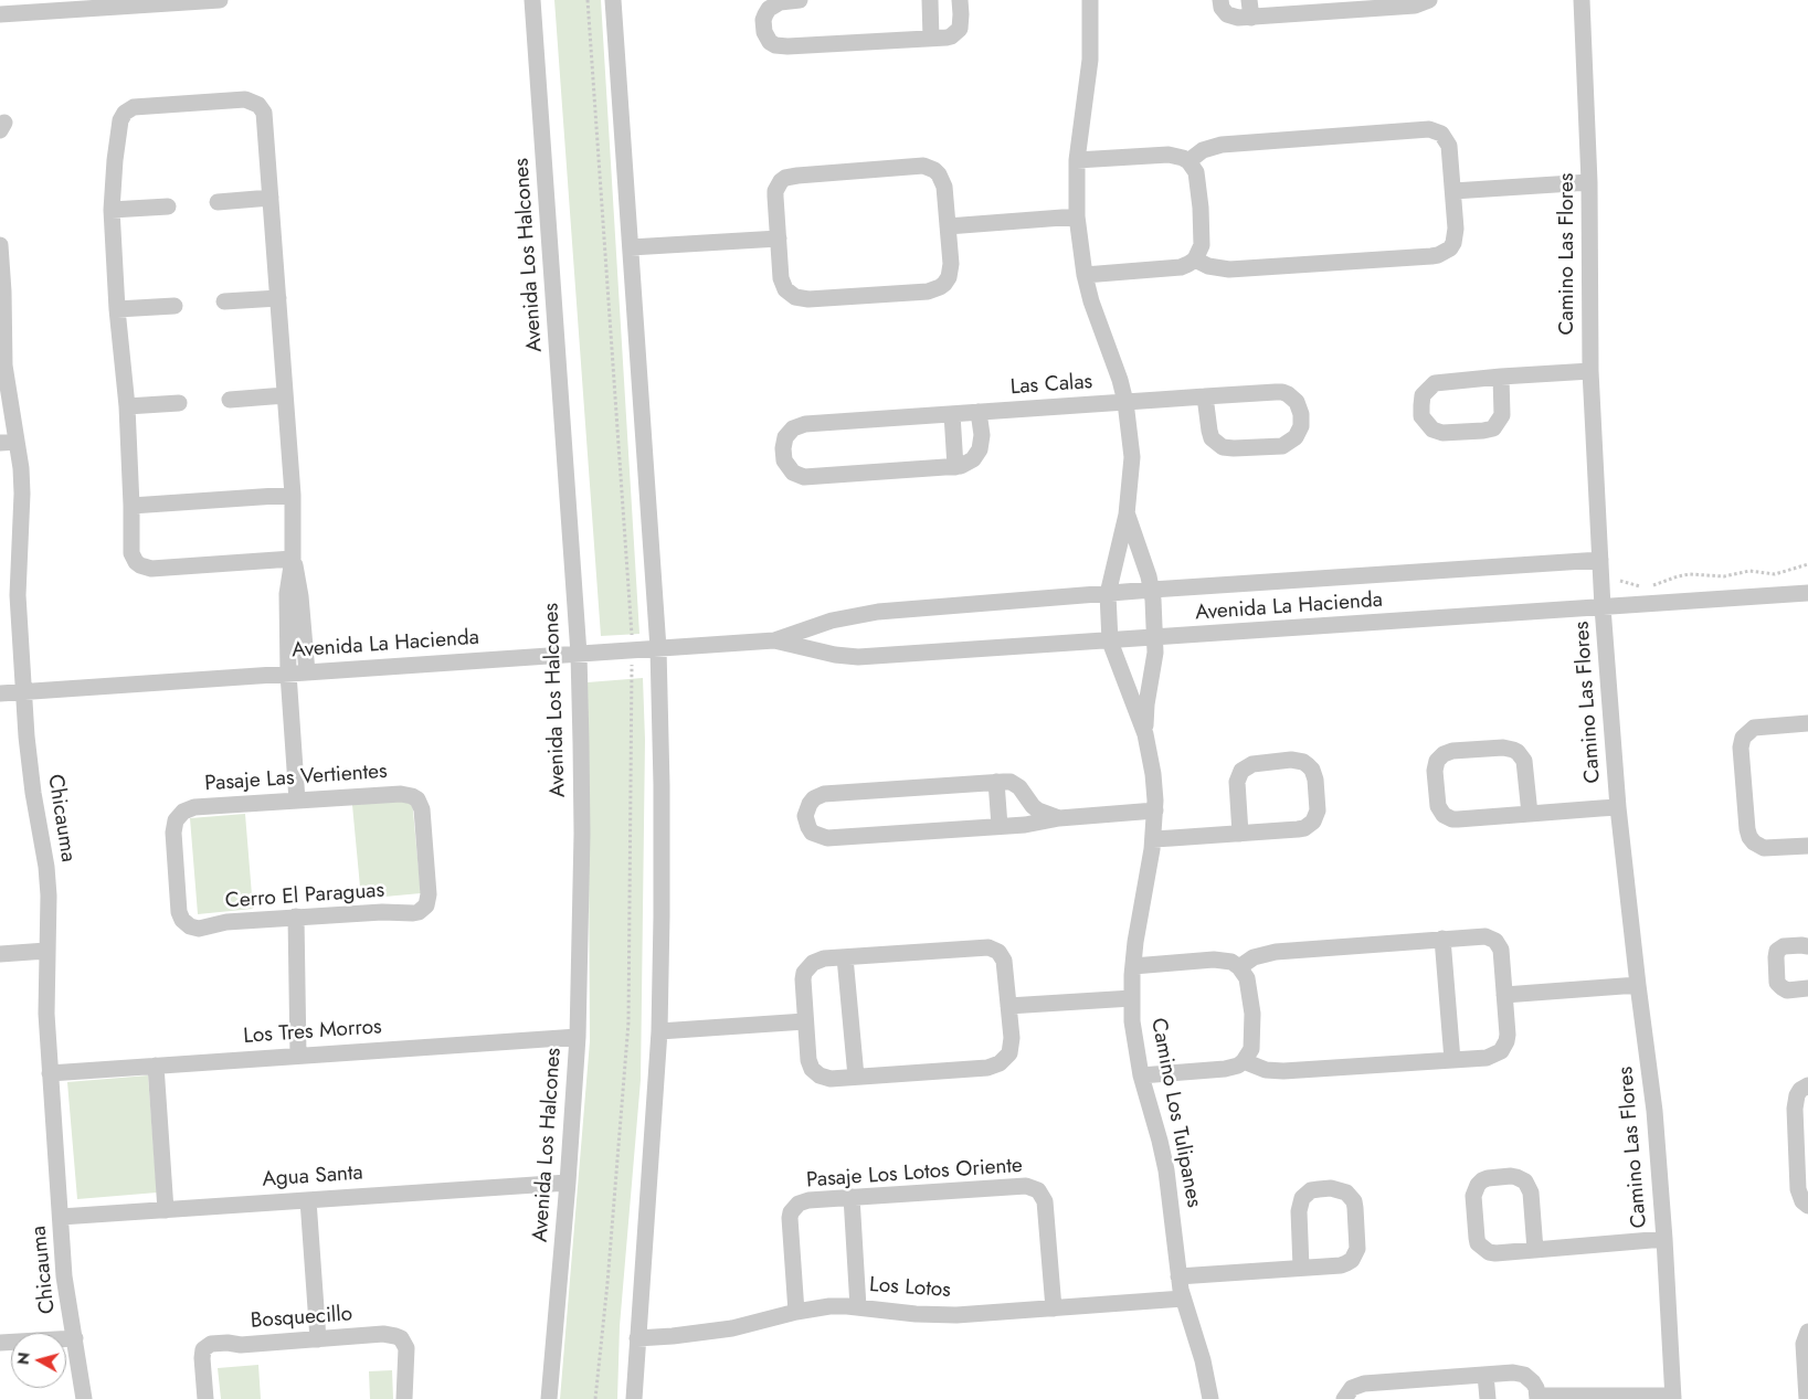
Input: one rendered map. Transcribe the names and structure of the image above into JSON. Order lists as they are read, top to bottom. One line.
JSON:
{"streets":{"street":["Camino Las Flores","Avenida Los Halcones","Las Calas","Avenida La Hacienda","Pasaje Las Vertientes","Chicauma","Cerro El Paraguas","Los Tres Morros","Camino Los Tulipanes","Pasaje Los Lotos Oriente","Agua Santa","Los Lotos","Bosquecillo"]},"crossings":[["Camino Las Flores","Avenida La Hacienda"],["Avenida Los Halcones","Avenida La Hacienda"],["Avenida Los Halcones","Los Tres Morros"],["Avenida Los Halcones","Agua Santa"],["Las Calas","Camino Los Tulipanes"],["Avenida La Hacienda","Chicauma"],["Avenida La Hacienda","Camino Los Tulipanes"],["Pasaje Las Vertientes","Cerro El Paraguas"],["Chicauma","Los Tres Morros"],["Chicauma","Agua Santa"],["Camino Los Tulipanes","Los Lotos"],["Pasaje Los Lotos Oriente","Los Lotos"]],"north":"left"}
